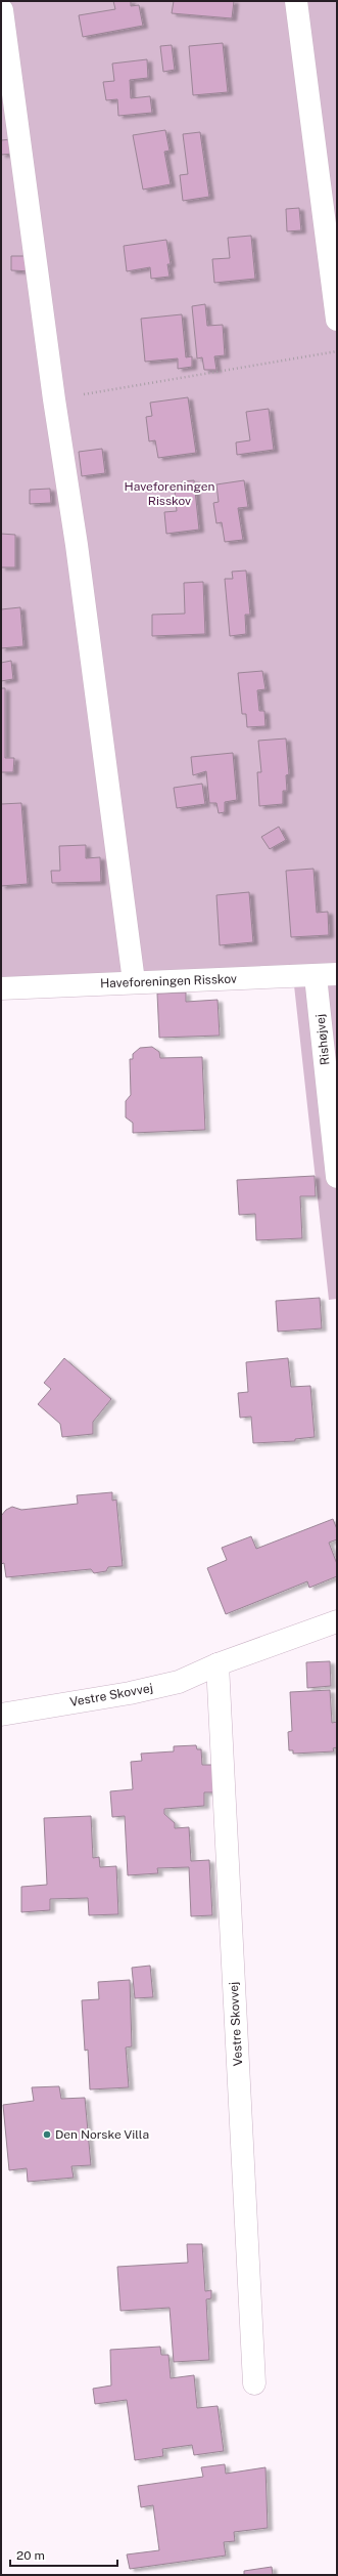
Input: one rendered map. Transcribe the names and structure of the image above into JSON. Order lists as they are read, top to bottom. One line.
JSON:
{"streets":{"street":["Haveforeningen Risskov","Rishøjvej","Vestre Skovvej"]},"crossings":[["Haveforeningen Risskov","Rishøjvej"]],"parks":["Haveforeningen Risskov"],"places":["Den Norske Villa"],"scale_bar":"20 m"}
